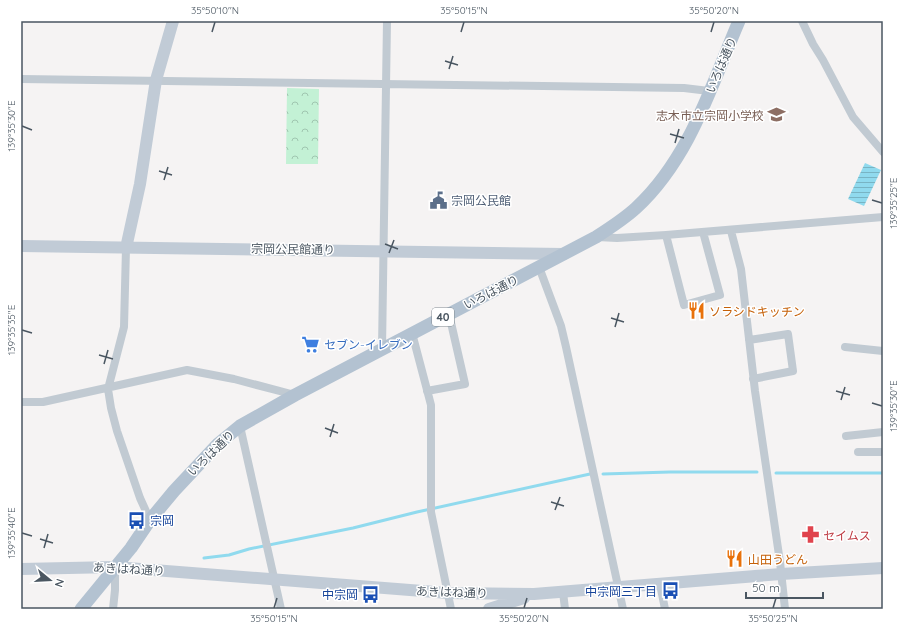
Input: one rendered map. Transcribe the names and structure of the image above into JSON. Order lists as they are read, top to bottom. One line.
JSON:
{"streets":{"main road":["いろは通り","40"],"street":["宗岡公民館通り","あきはね通り"]},"crossings":[["いろは通り","宗岡公民館通り"],["いろは通り","あきはね通り"]],"places":{"school or university":["志木市立宗岡小学校"],"public building":["宗岡公民館"],"restaurant":["ソラシドキッチン","山田うどん"],"supermarket":["セブン-イレブン"],"bus stop":["宗岡","中宗岡三丁目","中宗岡"],"pharmacy":["セイムス"]},"scale_bar":"50 m","north":"right","coordinates":["35°50'10\"N","35°50'15\"N","35°50'20\"N","139°35'30\"E","139°35'25\"E","139°35'35\"E","139°35'40\"E","35°50'25\"N"]}
